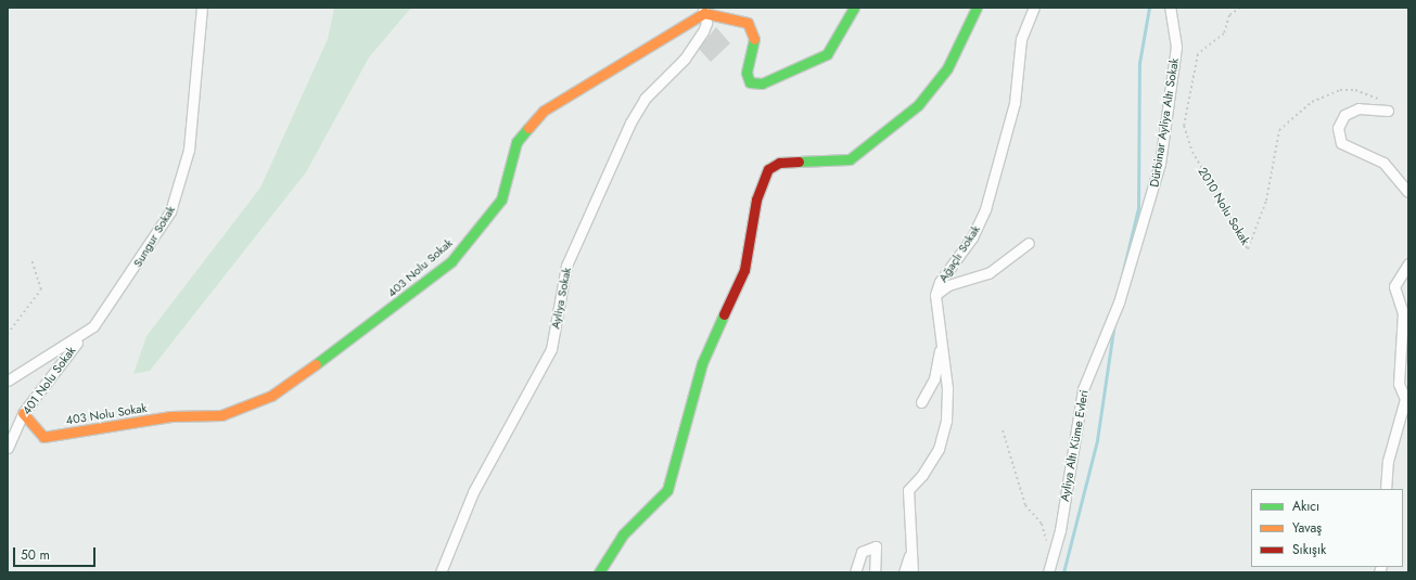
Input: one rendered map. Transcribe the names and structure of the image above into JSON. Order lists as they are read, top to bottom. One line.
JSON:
{"streets":{"street":["Dürbinar Ayliya Altı Sokak","Sungur Sokak","Ağaçlı Sokak","403 Nolu Sokak","Ayliya Sokak","401 Nolu Sokak","Ayliya Altı Küme Evleri"],"path":["2010 Nolu Sokak"]},"crossings":[["Dürbinar Ayliya Altı Sokak","Ayliya Altı Küme Evleri"],["Sungur Sokak","401 Nolu Sokak"],["403 Nolu Sokak","Ayliya Sokak"],["403 Nolu Sokak","401 Nolu Sokak"]],"legend":["Akıcı","Yavaş","Sıkışık"],"scale_bar":"50 m"}
